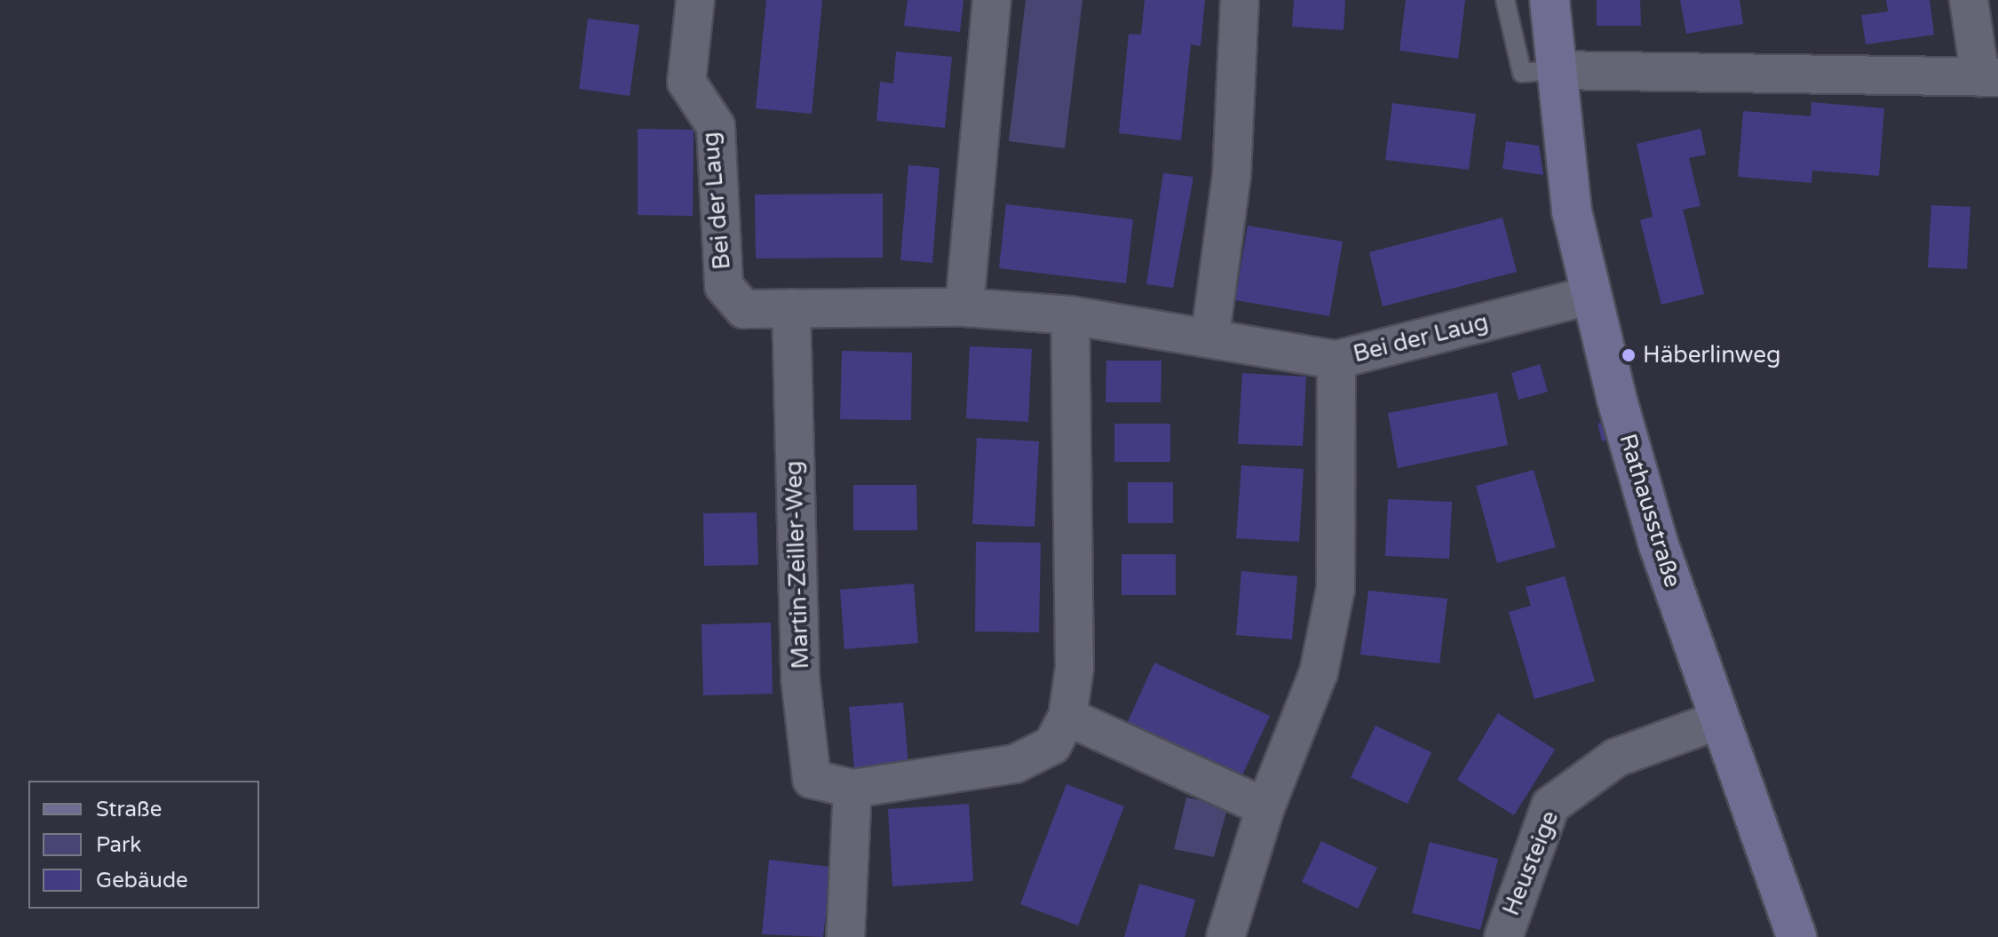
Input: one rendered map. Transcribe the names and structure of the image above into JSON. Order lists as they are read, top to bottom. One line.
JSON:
{"streets":{"street":["Bei der Laug","Rathausstraße","Martin-Zeiller-Weg","Heusteige"]},"crossings":[["Bei der Laug","Rathausstraße"],["Bei der Laug","Martin-Zeiller-Weg"],["Rathausstraße","Heusteige"]],"places":["Häberlinweg"],"legend":["Straße","Park","Gebäude"]}
